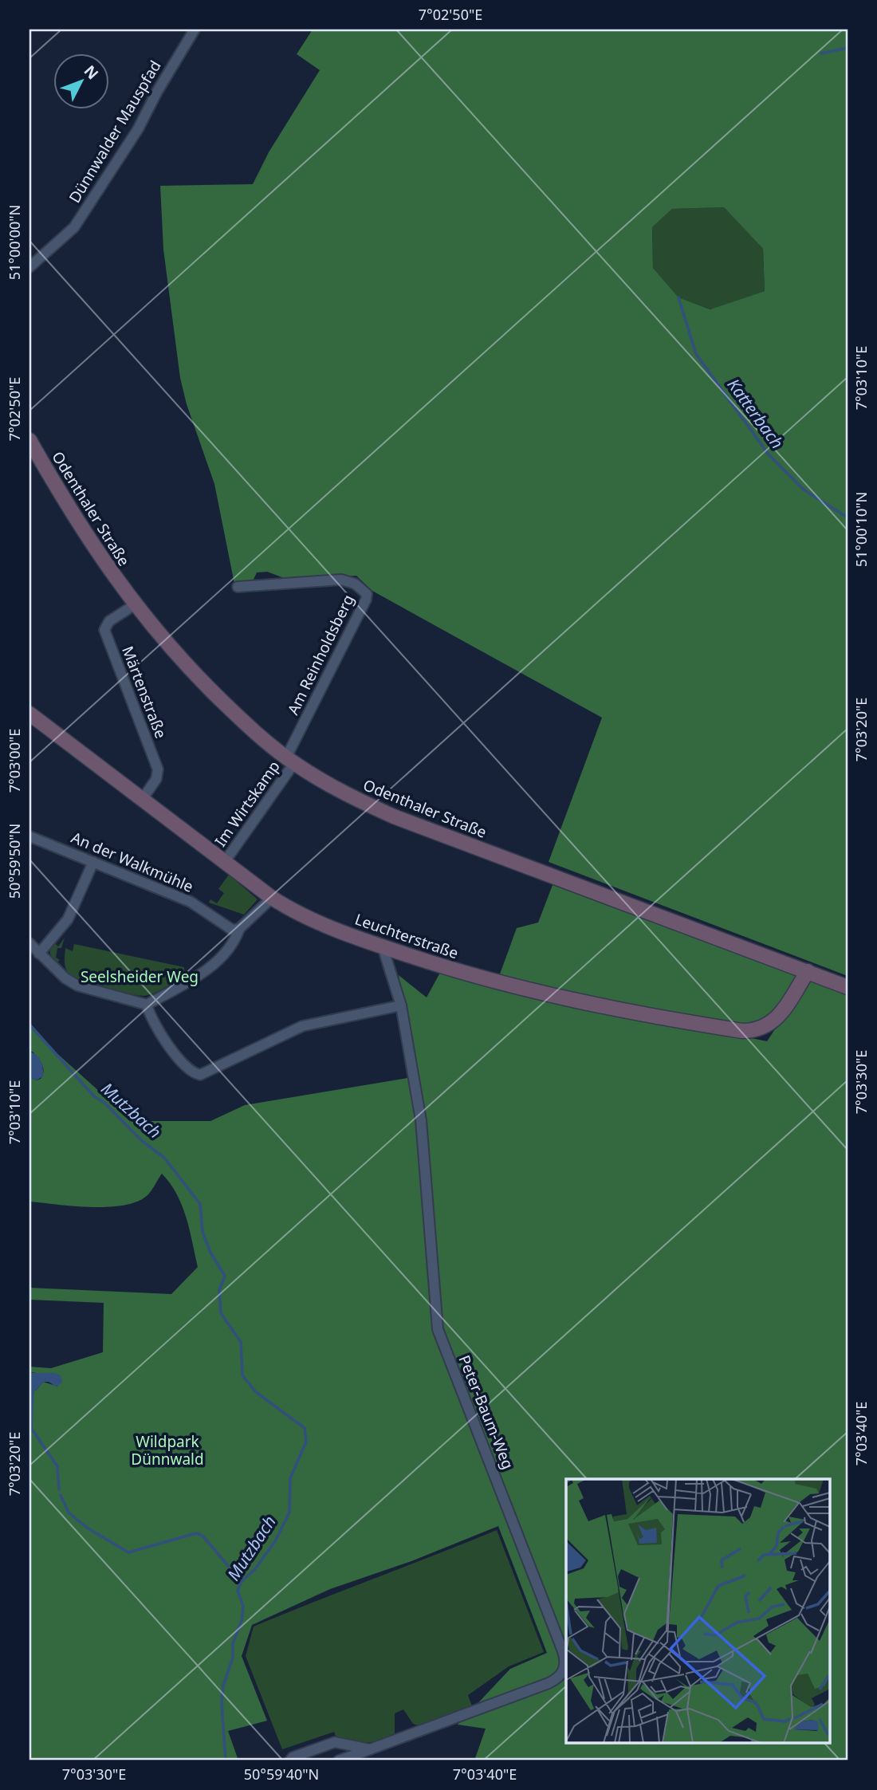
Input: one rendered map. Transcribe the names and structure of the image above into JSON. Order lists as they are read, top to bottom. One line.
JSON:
{"streets":{"main road":["Odenthaler Straße","Leuchterstraße"],"street":["Dünnwalder Mauspfad","Am Reinholdsberg","Märtenstraße","Im Wirtskamp","An der Walkmühle","Peter-Baum-Weg"]},"crossings":[["Odenthaler Straße","Am Reinholdsberg"],["Odenthaler Straße","Märtenstraße"],["Odenthaler Straße","Im Wirtskamp"],["Odenthaler Straße","Leuchterstraße"],["Am Reinholdsberg","Im Wirtskamp"],["Märtenstraße","Leuchterstraße"],["Im Wirtskamp","Leuchterstraße"],["Leuchterstraße","Peter-Baum-Weg"]],"water":["Katterbach","Mutzbach"],"parks":["Seelsheider Weg","Wildpark Dünnwald"],"north":"top right","coordinates":["7°02'50\"E","51°00'00\"N","7°03'10\"E","51°00'10\"N","7°03'20\"E","7°03'00\"E","50°59'50\"N","7°03'30\"E","7°03'40\"E","50°59'40\"N"]}
